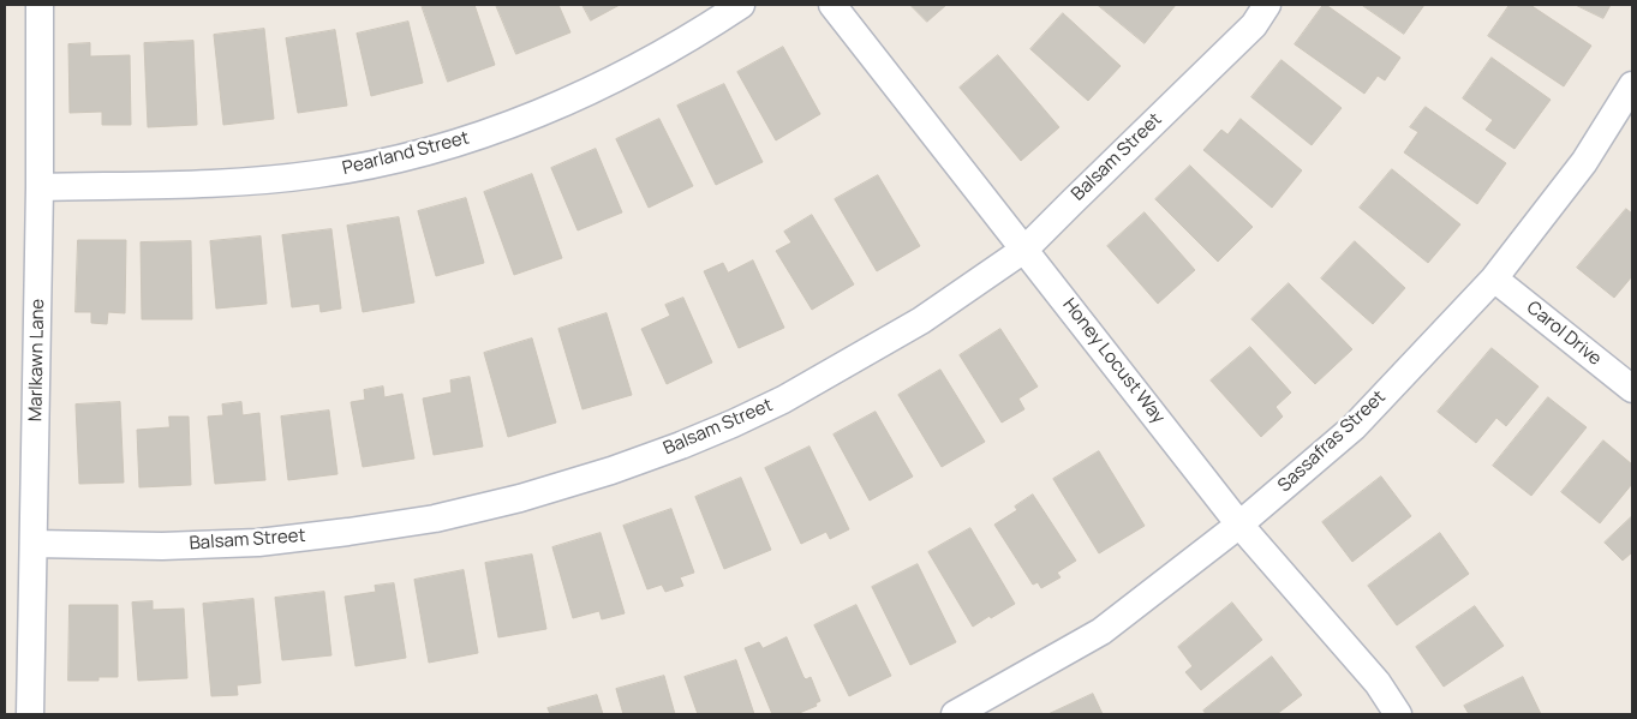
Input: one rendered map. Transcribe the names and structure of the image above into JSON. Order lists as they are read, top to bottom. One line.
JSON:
{"streets":{"street":["Pearland Street","Balsam Street","Carol Drive","Marlkawn Lane","Honey Locust Way","Sassafras Street"]},"crossings":[["Pearland Street","Marlkawn Lane"],["Balsam Street","Marlkawn Lane"],["Balsam Street","Honey Locust Way"],["Carol Drive","Sassafras Street"],["Honey Locust Way","Sassafras Street"]]}
